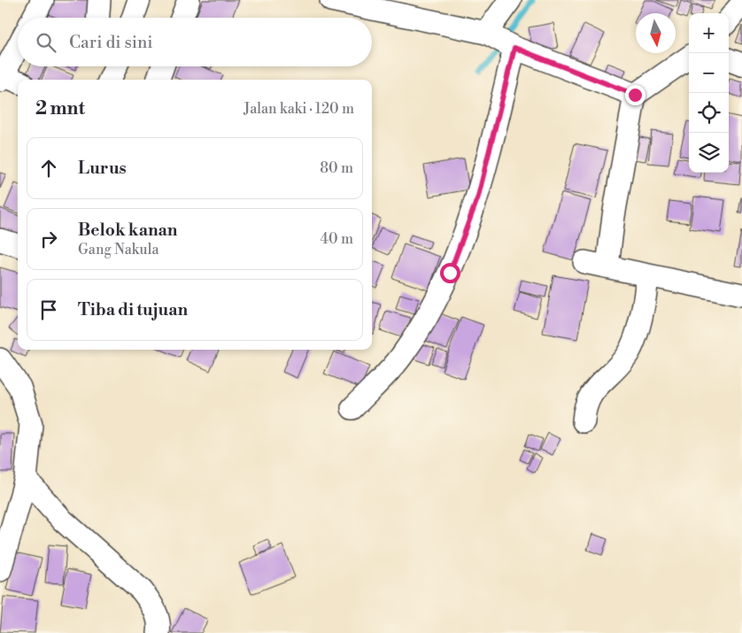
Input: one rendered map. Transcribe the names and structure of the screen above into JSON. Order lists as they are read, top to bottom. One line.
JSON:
{"north":"bottom","page":{"map_buttons":["+","−"],"search":"Cari di sini","heading":["2 mnt","Jalan kaki · 120 m"],"list":[["Lurus","80 m"],["Belok kanan","Gang Nakula","40 m"],"Tiba di tujuan"]}}
